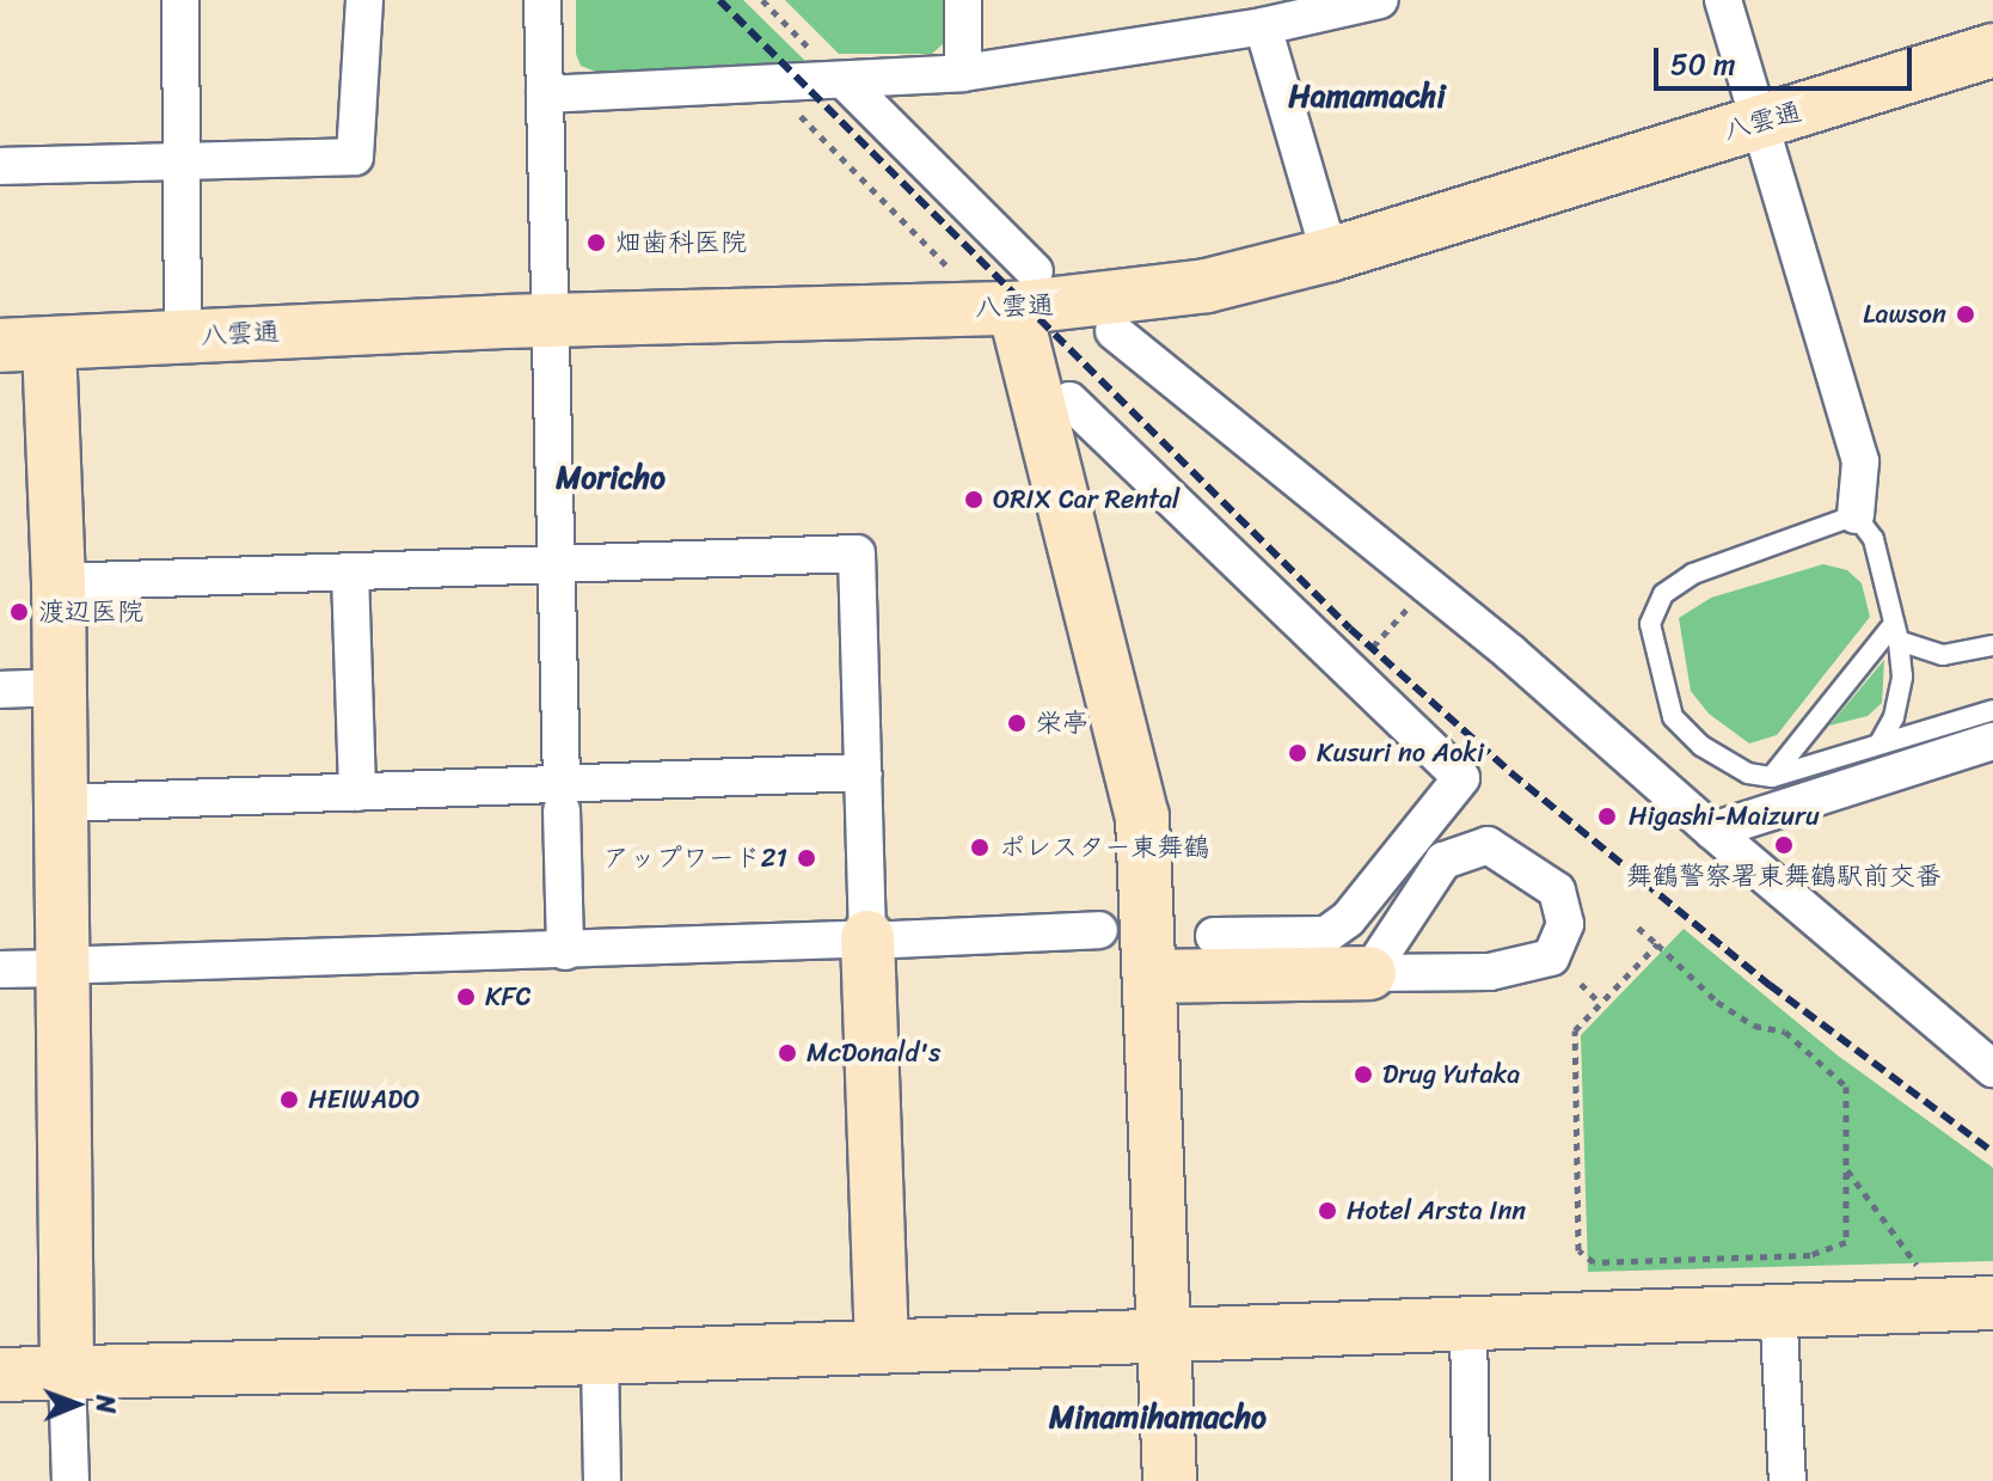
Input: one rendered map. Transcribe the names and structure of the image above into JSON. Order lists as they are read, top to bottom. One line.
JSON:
{"streets":{"street":["八雲通"]},"districts":["Hamamachi","Moricho","Minamihamacho"],"places":["畑歯科医院","Lawson","ORIX Car Rental","渡辺医院","栄亭","Kusuri no Aoki","Higashi-Maizuru","舞鶴警察署東舞鶴駅前交番","ポレスター東舞鶴","アップワード21","KFC","McDonald's","Drug Yutaka","HEIWADO","Hotel Arsta Inn"],"scale_bar":"50 m","north":"right"}
